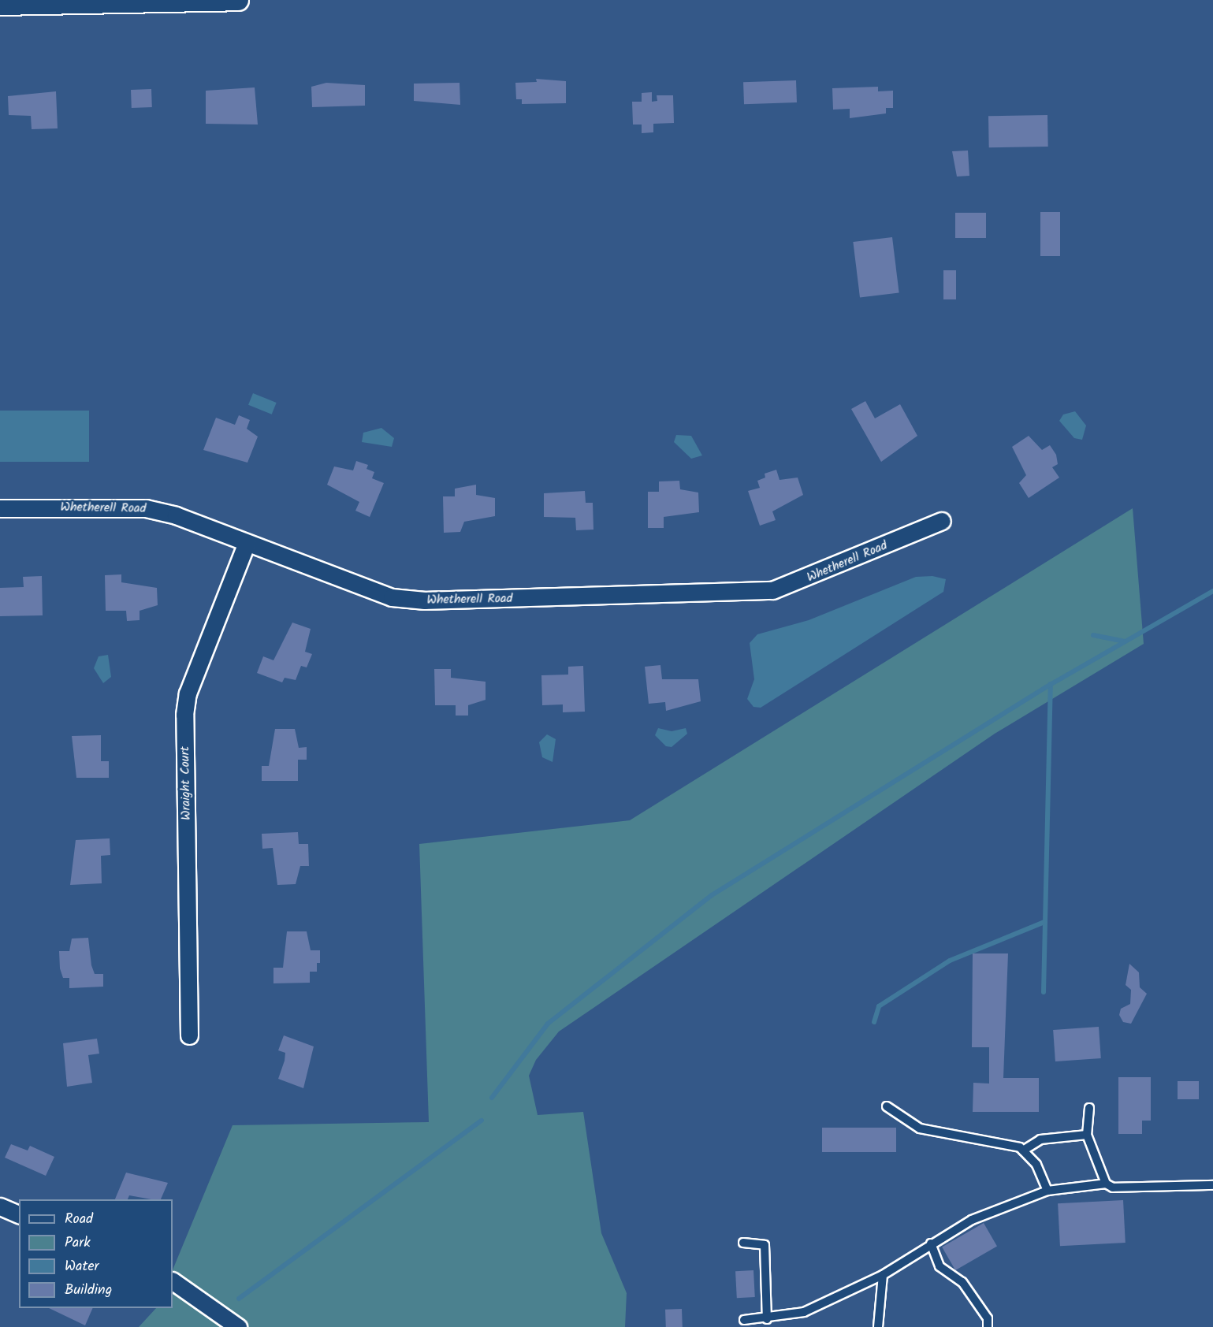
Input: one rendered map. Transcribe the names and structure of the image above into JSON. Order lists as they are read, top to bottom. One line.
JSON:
{"streets":{"street":["Whetherell Road","Wraight Court"]},"crossings":[["Whetherell Road","Wraight Court"]],"legend":["Road","Park","Water","Building"]}
